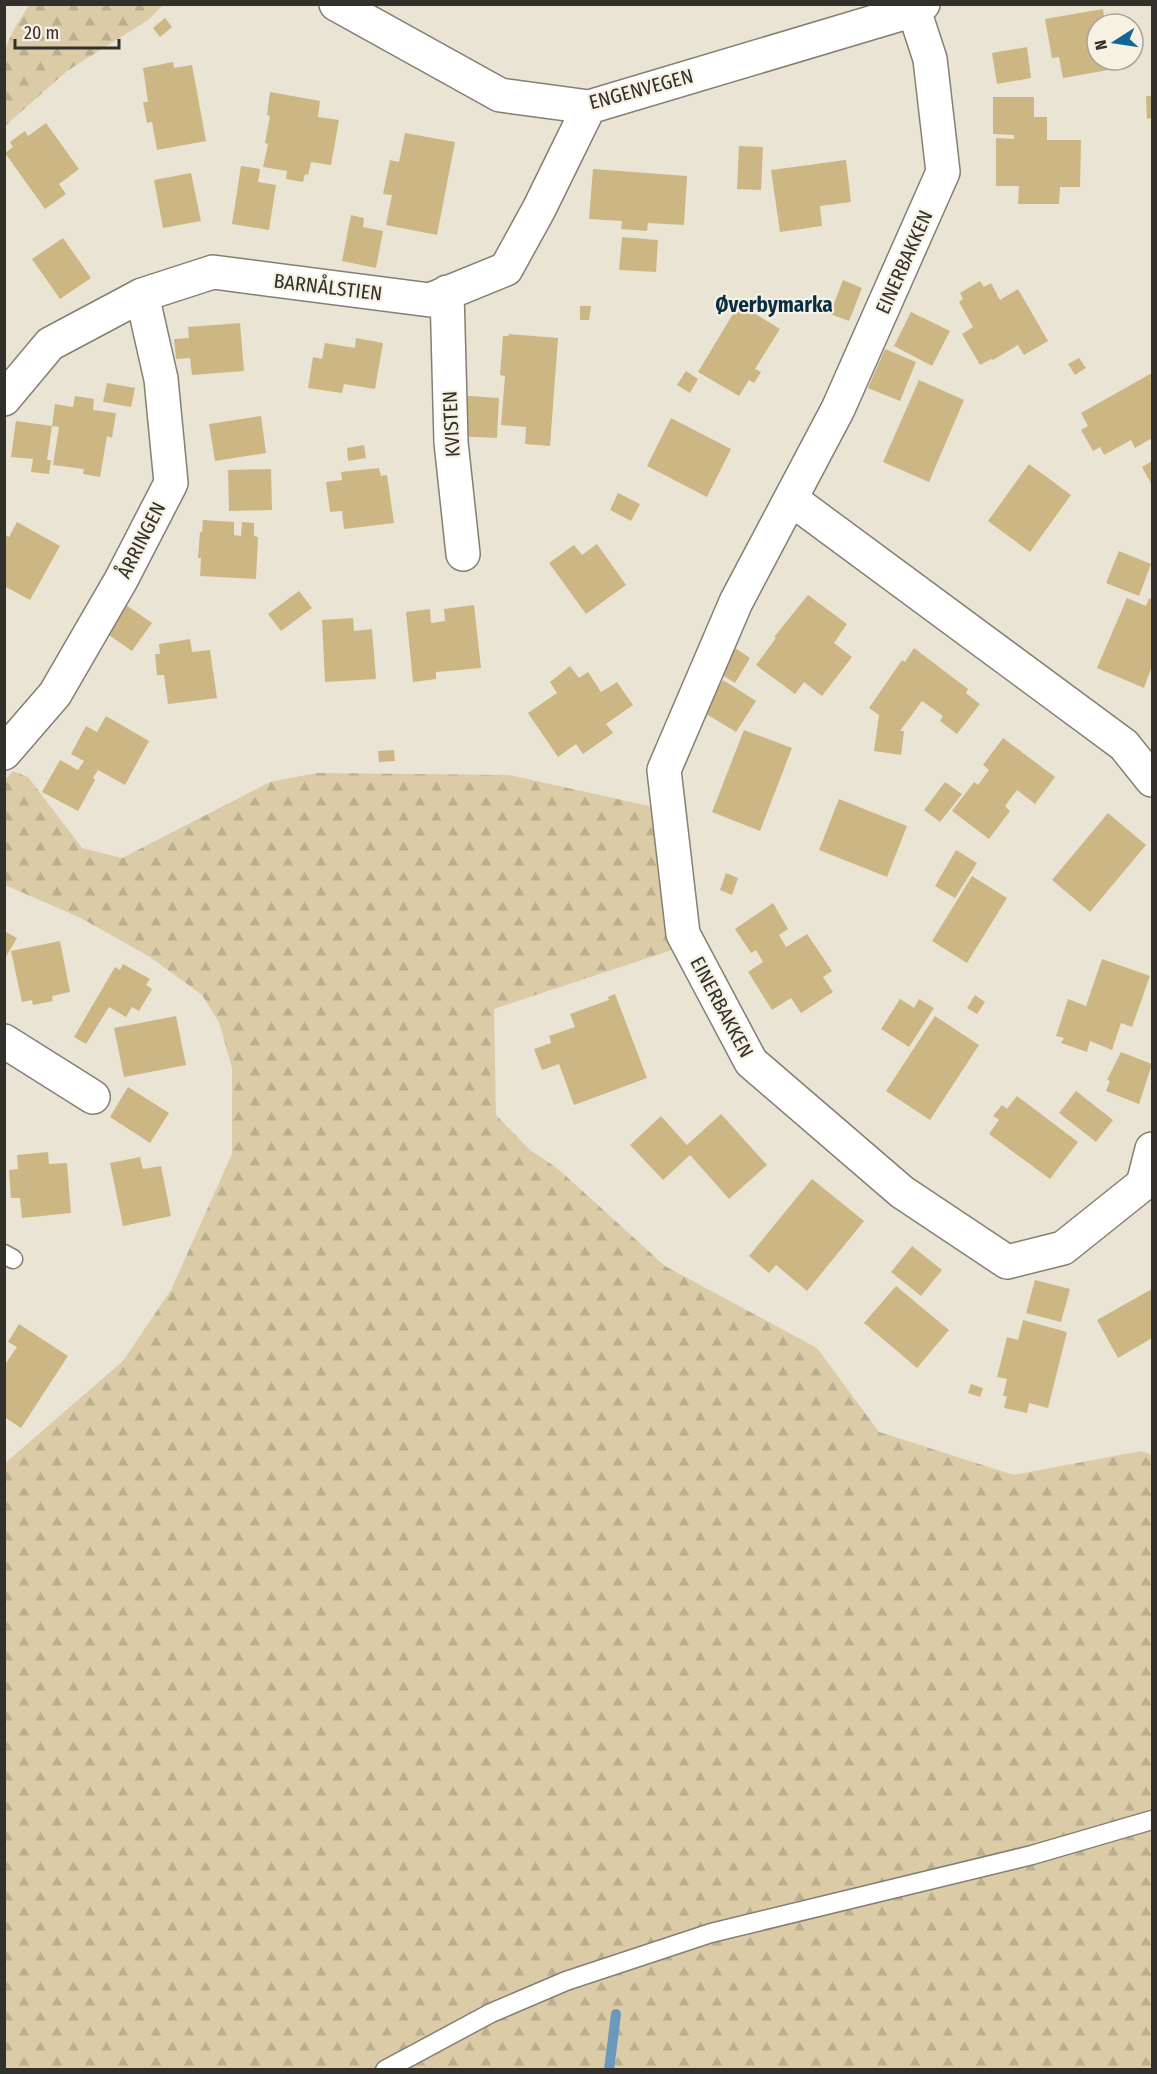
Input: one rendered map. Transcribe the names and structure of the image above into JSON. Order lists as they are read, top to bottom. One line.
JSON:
{"streets":{"street":["ENGENVEGEN","EINERBAKKEN","BARNÅLSTIEN","KVISTEN","ÅRRINGEN"]},"crossings":[["ENGENVEGEN","EINERBAKKEN"],["ENGENVEGEN","BARNÅLSTIEN"],["BARNÅLSTIEN","KVISTEN"],["BARNÅLSTIEN","ÅRRINGEN"]],"districts":["Øverbymarka"],"scale_bar":"20 m","north":"left"}
